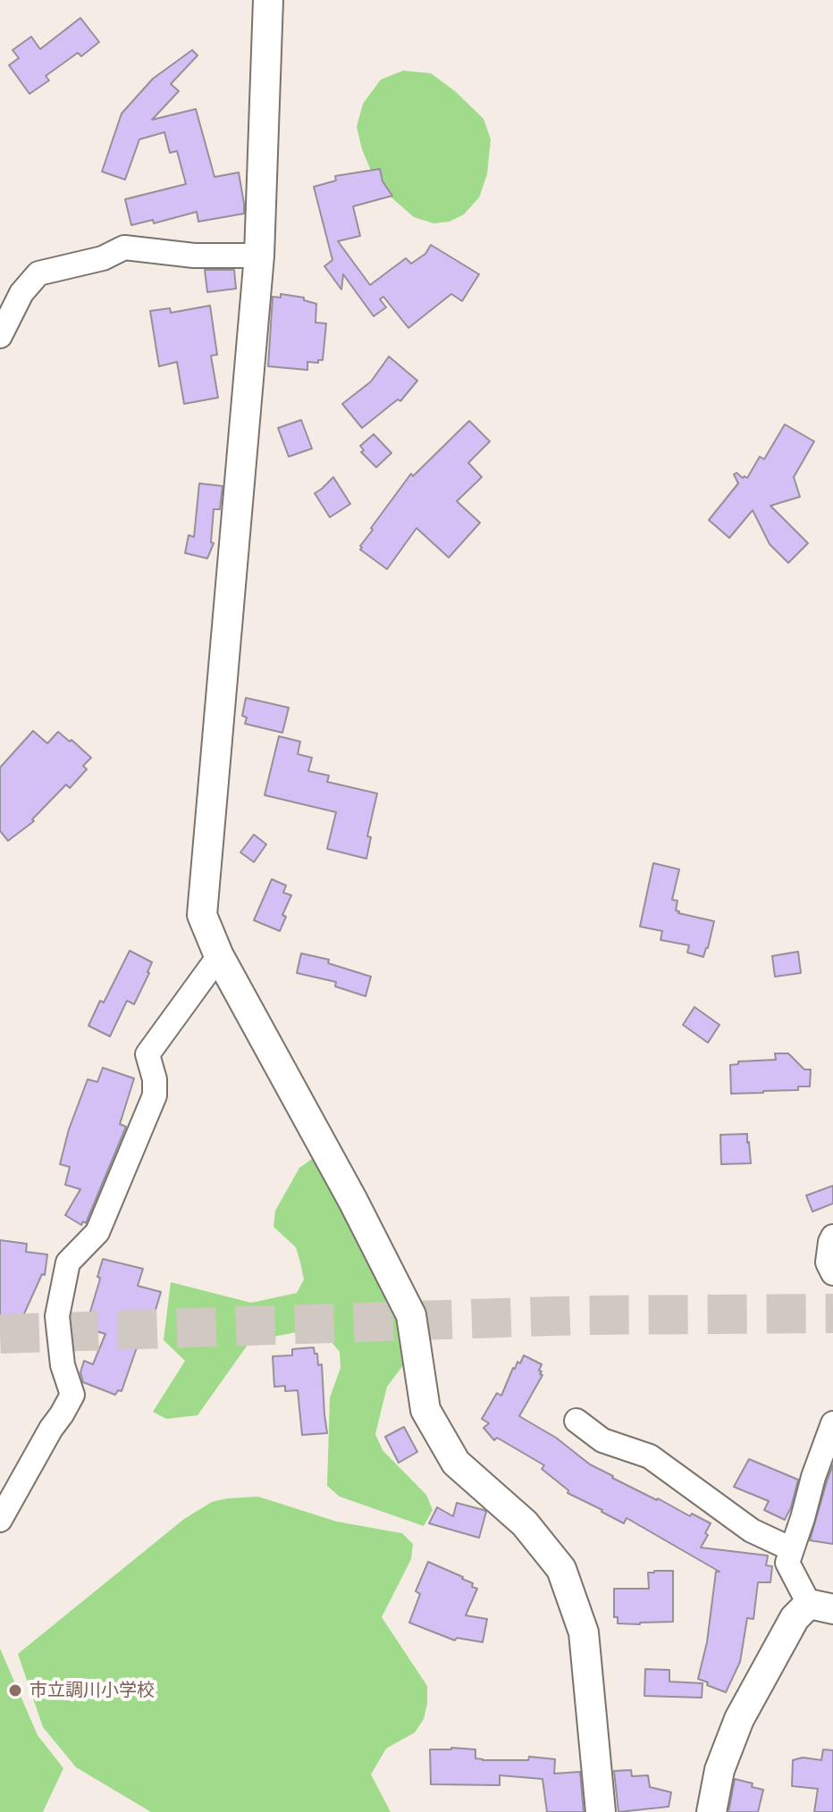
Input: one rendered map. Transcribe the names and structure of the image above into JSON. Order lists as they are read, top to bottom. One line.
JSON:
{"places":["市立調川小学校"]}
